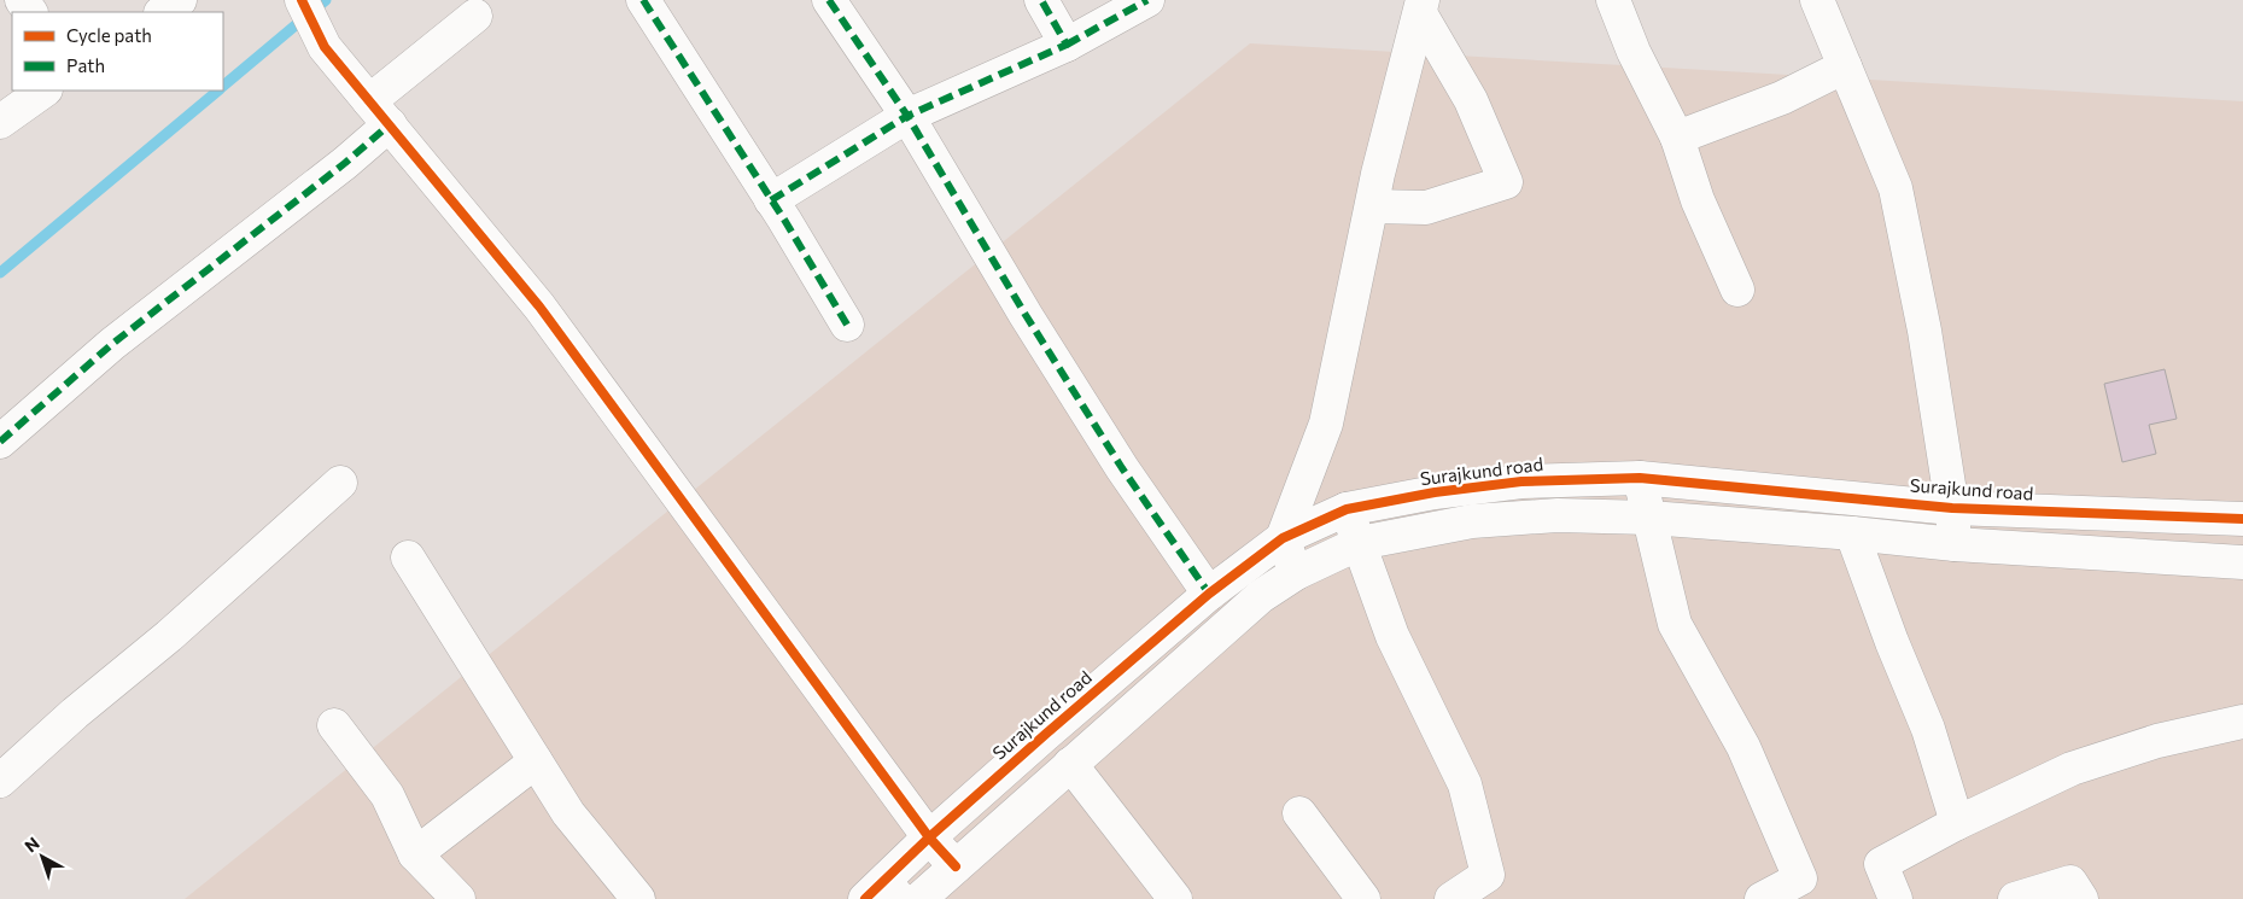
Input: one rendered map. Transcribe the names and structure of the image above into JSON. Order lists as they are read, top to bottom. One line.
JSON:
{"streets":{"street":["Surajkund road"]},"legend":["Cycle path","Path"],"north":"top left"}
